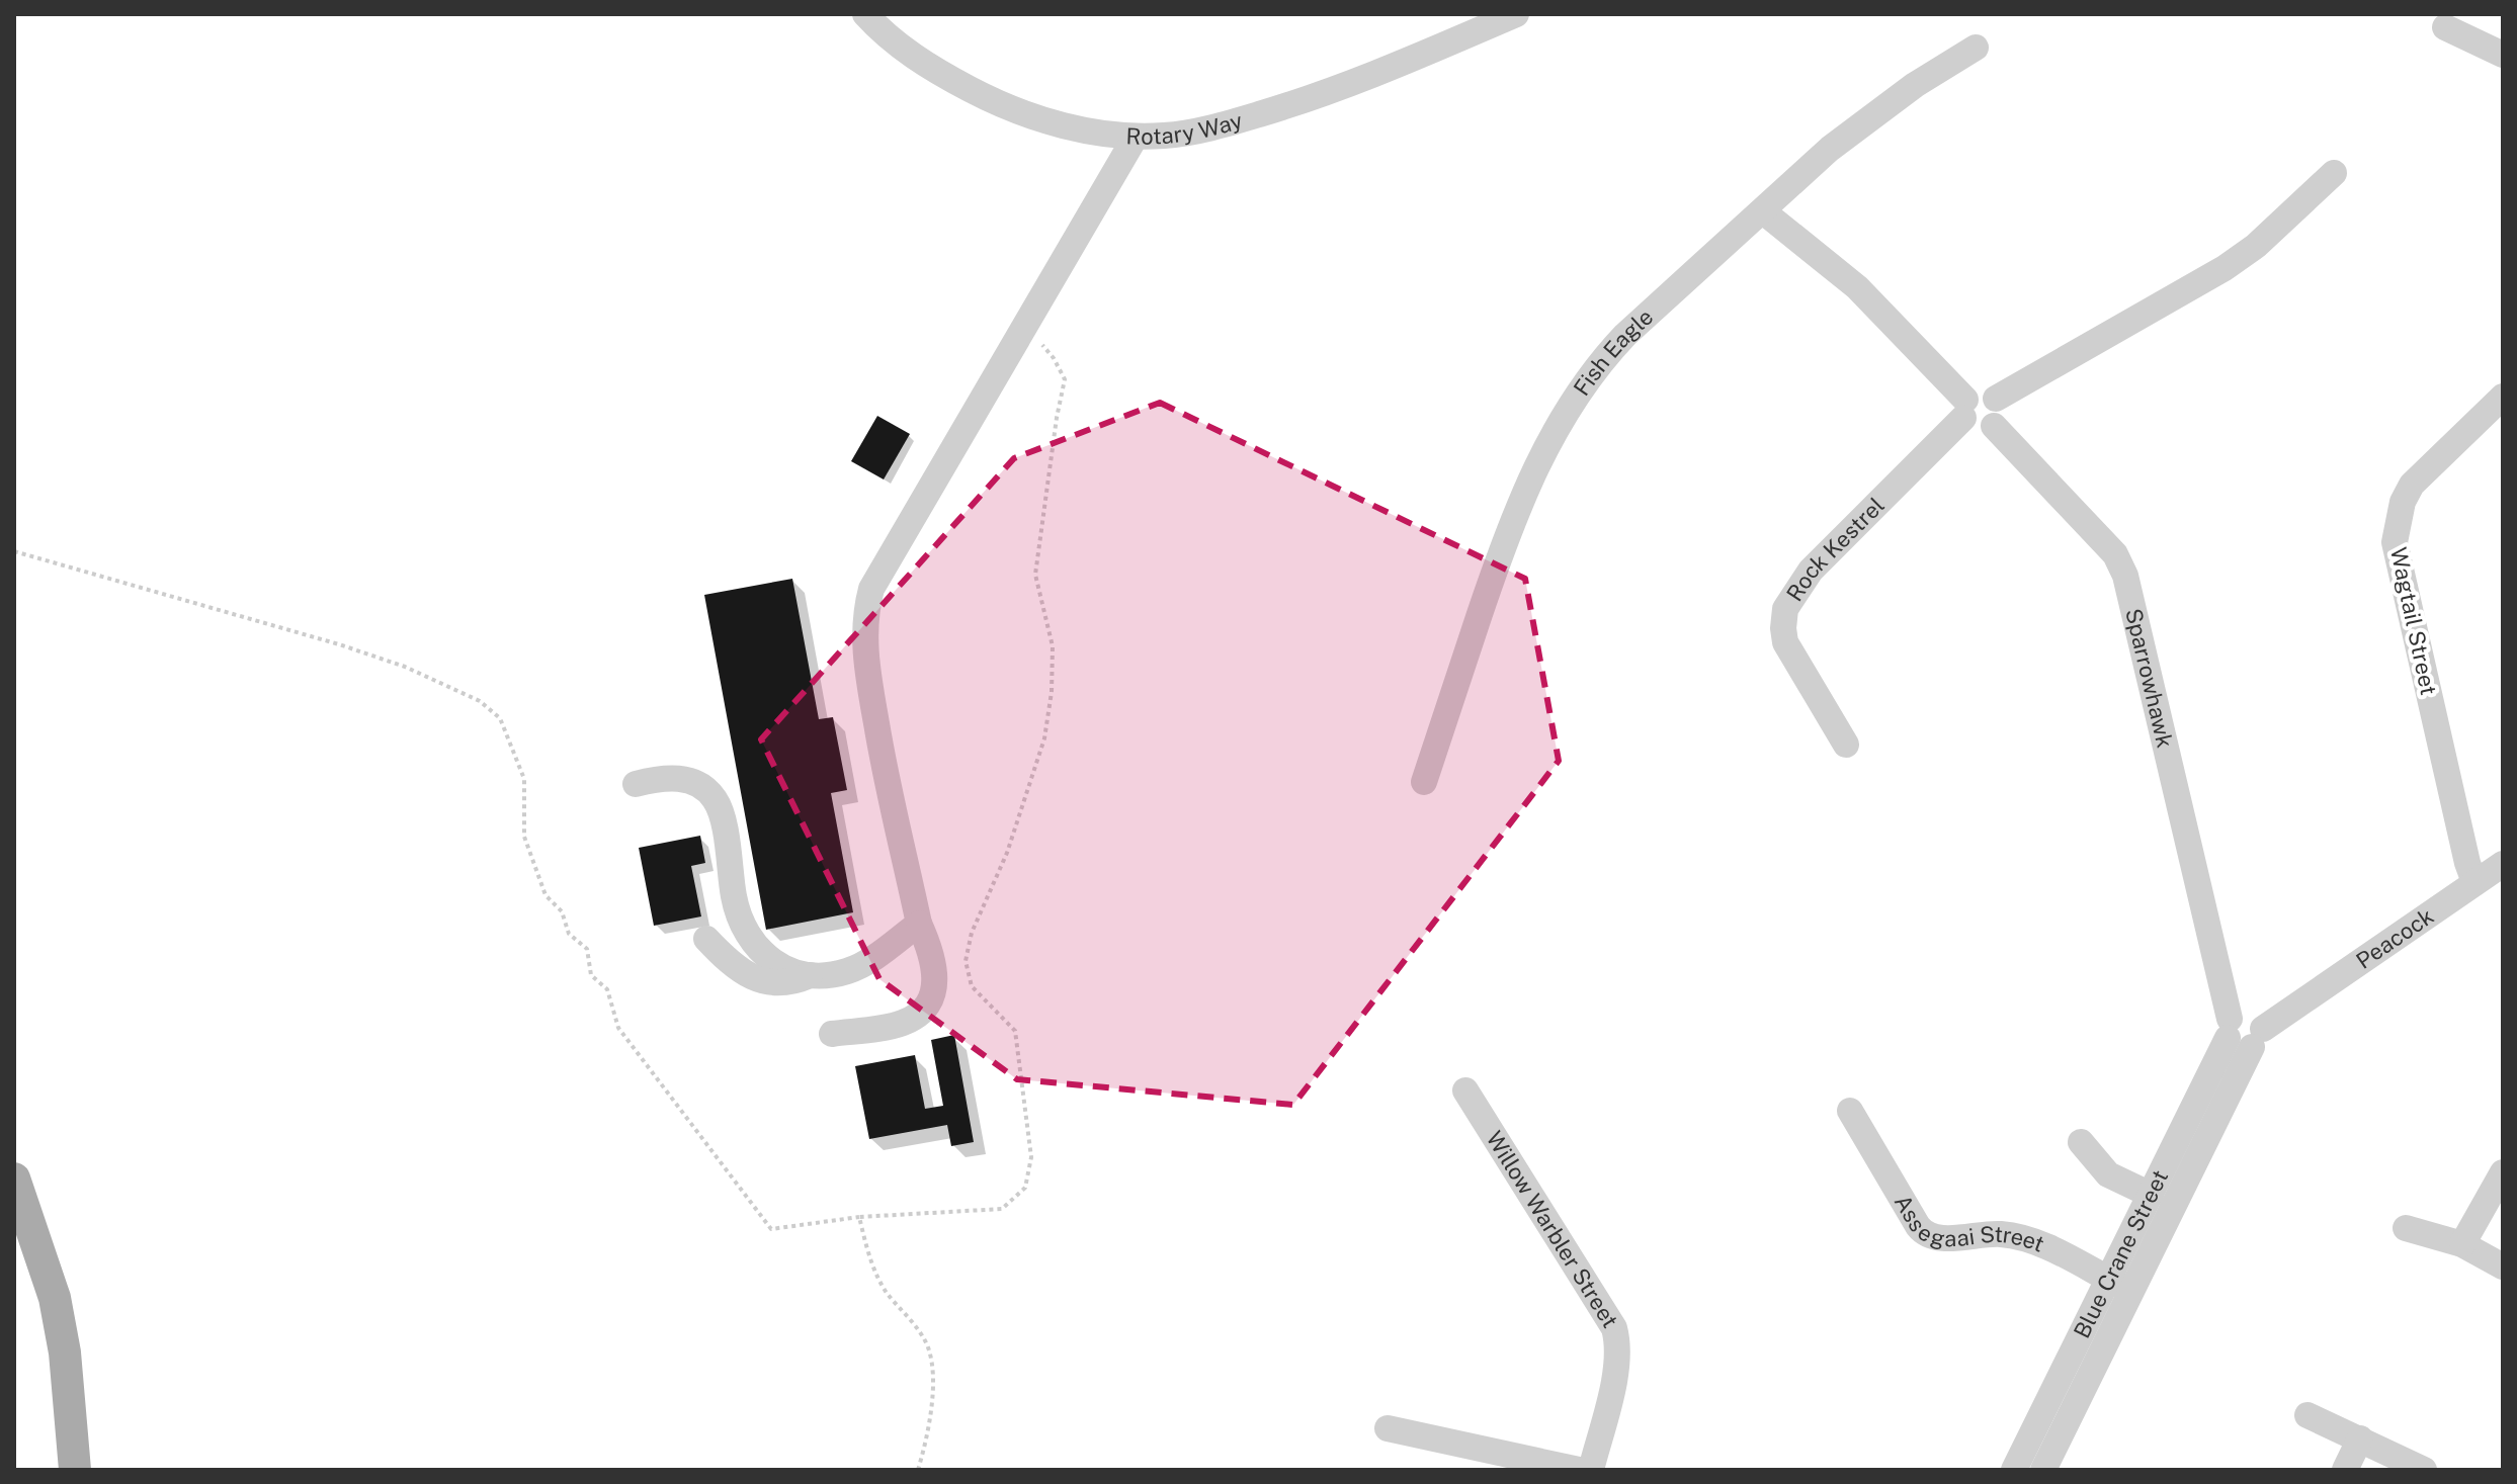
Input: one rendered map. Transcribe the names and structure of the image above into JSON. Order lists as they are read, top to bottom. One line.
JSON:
{"streets":{"street":["Rotary Way","Fish Eagle","Rock Kestrel","Wagtail Street","Sparrowhawk","Peacock","Assegaai Street","Willow Warbler Street","Blue Crane Street"]},"crossings":[["Rock Kestrel","Sparrowhawk"],["Wagtail Street","Peacock"],["Sparrowhawk","Peacock"],["Sparrowhawk","Blue Crane Street"],["Peacock","Blue Crane Street"],["Assegaai Street","Blue Crane Street"]]}
